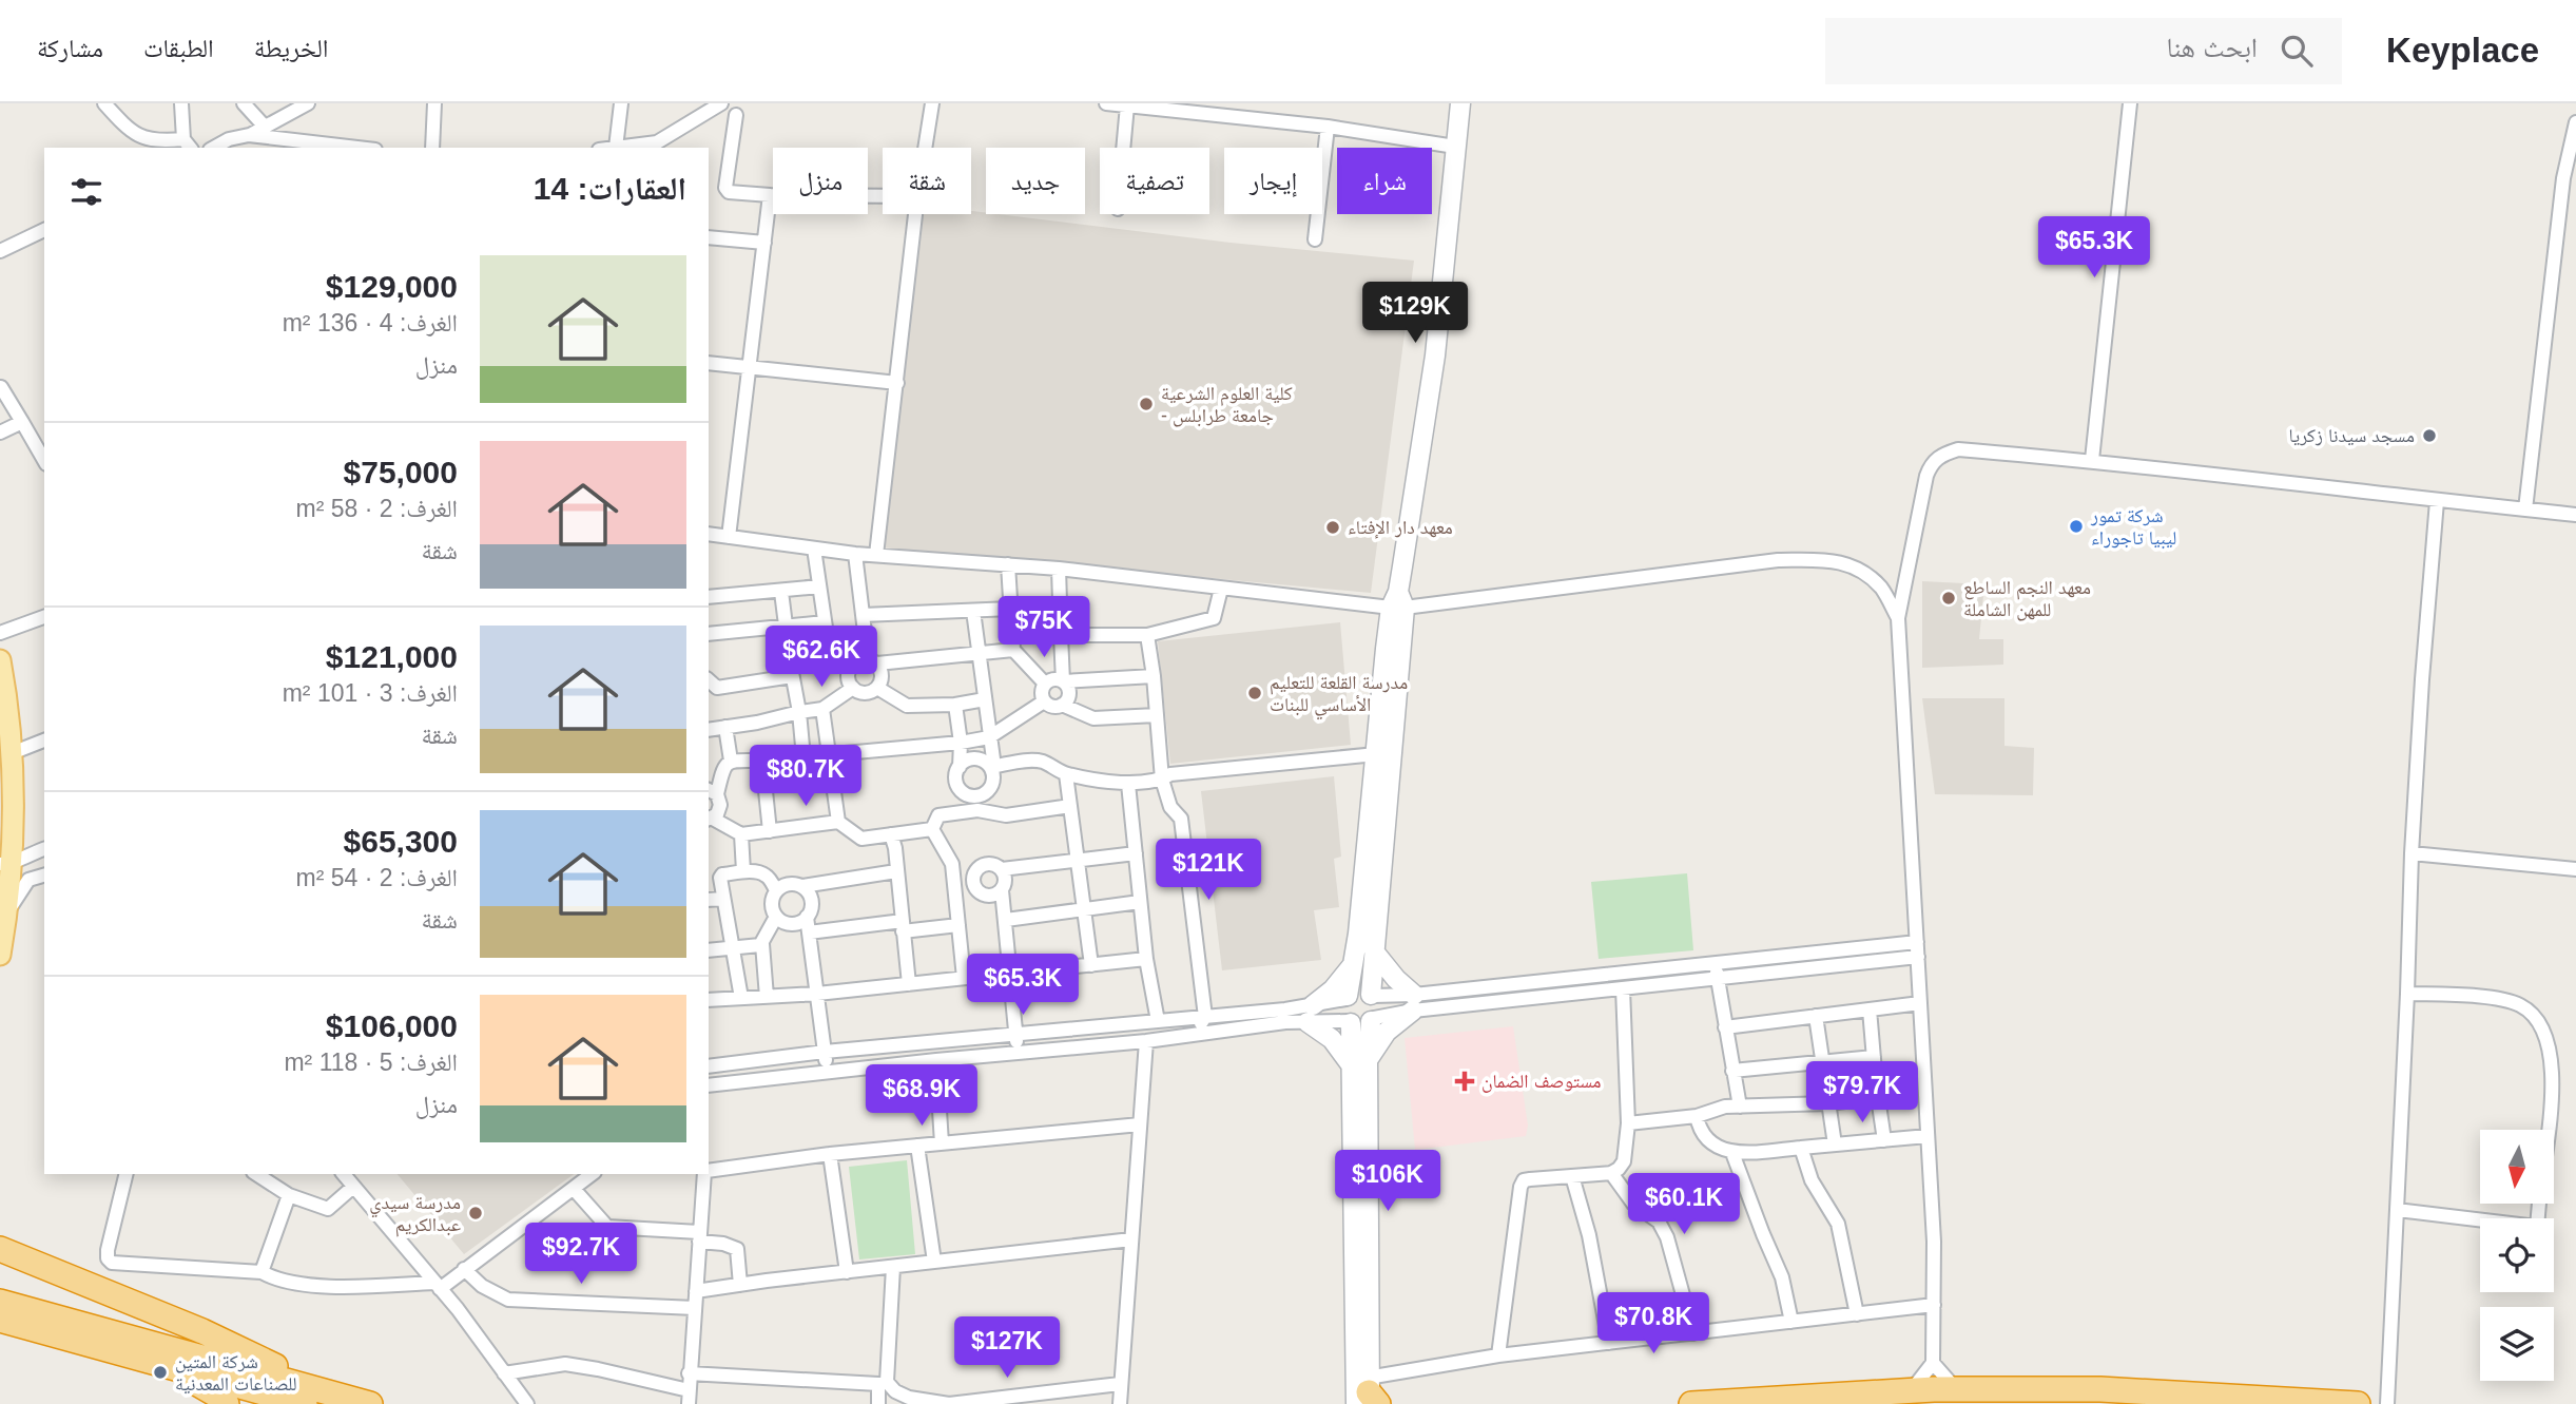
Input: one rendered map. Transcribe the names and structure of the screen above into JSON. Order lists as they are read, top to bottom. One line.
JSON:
{"places":{"other":["كلية العلوم الشرعية - جامعة طرابلس","مسجد سيدنا زكريا","شركة تمور ليبيا تاجوراء","معهد دار الإفتاء","معهد النجم الساطع للمهن الشاملة","مدرسة القلعة للتعليم الأساسي للبنات","مدرسة سيدي عبدالكريم","شركة المتين للصناعات المعدنية"],"health":["مستوصف الضمان"]},"north":"bottom","page":{"header":"Keyplace","search":"ابحث هنا","nav":["الخريطة","الطبقات","مشاركة"],"chip":["شراء","إيجار","تصفية","جديد","شقة","منزل"],"heading":"العقارات: 14","price":["$65.3K","$129K","$75K","$62.6K","$80.7K","$121K","$65.3K","$79.7K","$68.9K","$106K","$60.1K","$92.7K","$70.8K","$127K"],"list":[{"name":"$129,000","note":"الغرف: 4 · 136 m² · منزل"},{"name":"$75,000","note":"الغرف: 2 · 58 m² · شقة"},{"name":"$121,000","note":"الغرف: 3 · 101 m² · شقة"},{"name":"$65,300","note":"الغرف: 2 · 54 m² · شقة"},{"name":"$106,000","note":"الغرف: 5 · 118 m² · منزل"}]}}
